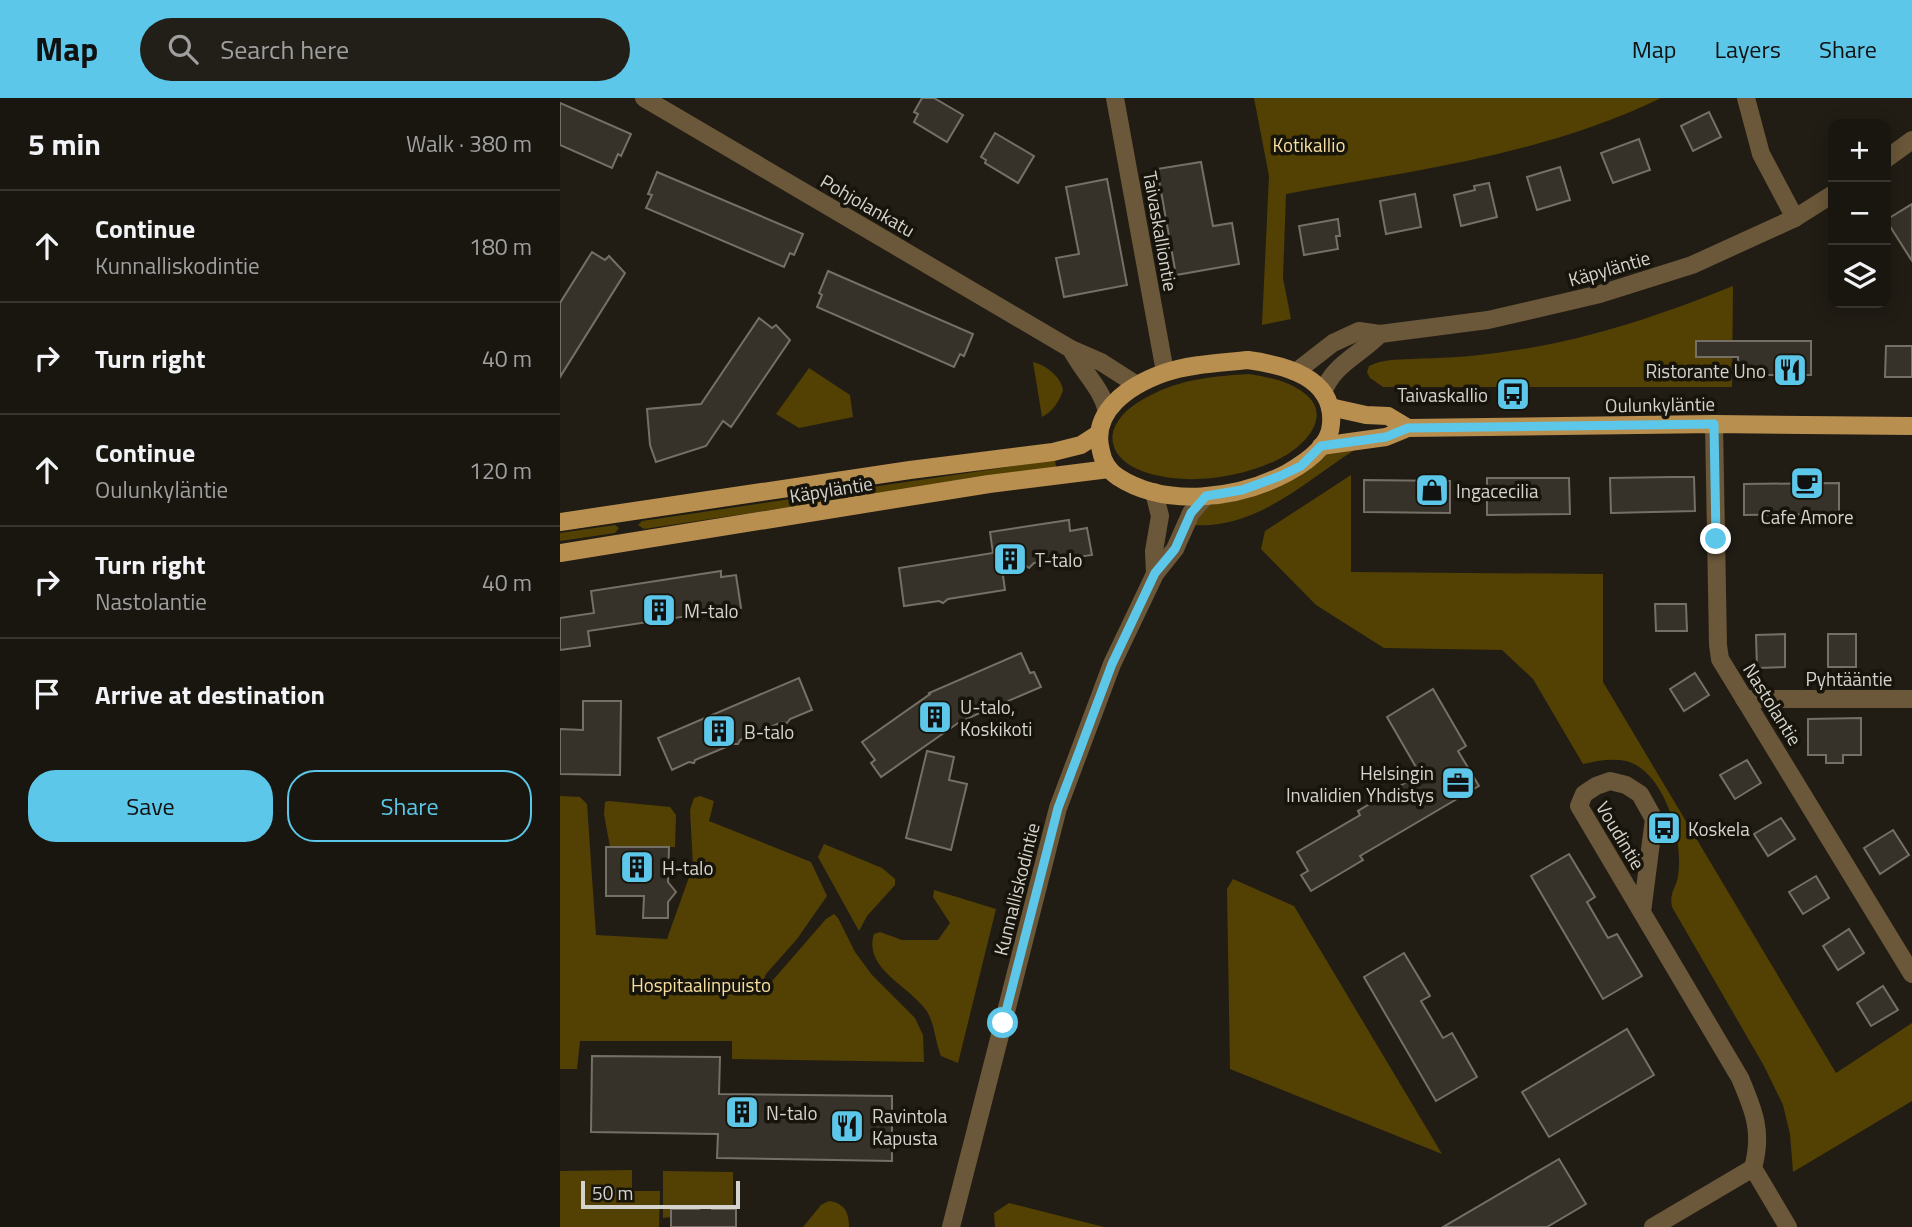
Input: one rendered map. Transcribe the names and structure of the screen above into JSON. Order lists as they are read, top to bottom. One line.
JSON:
{"streets":{"main road":["Käpyläntie","Oulunkyläntie"],"street":["Pohjolankatu","Taivaskalliontie","Pyhtääntie","Nastolantie","Voudintie","Kunnalliskodintie"]},"crossings":[["Pohjolankatu","Taivaskalliontie"],["Pohjolankatu","Käpyläntie"],["Pohjolankatu","Oulunkyläntie"],["Pohjolankatu","Kunnalliskodintie"],["Taivaskalliontie","Käpyläntie"],["Taivaskalliontie","Oulunkyläntie"],["Taivaskalliontie","Kunnalliskodintie"],["Käpyläntie","Oulunkyläntie"],["Käpyläntie","Kunnalliskodintie"],["Oulunkyläntie","Nastolantie"],["Oulunkyläntie","Kunnalliskodintie"],["Pyhtääntie","Nastolantie"]],"parks":["Kotikallio","Hospitaalinpuisto"],"places":{"restaurant":["Ristorante Uno","Ravintola Kapusta"],"bus stop":["Taivaskallio","Koskela"],"cafe":["Cafe Amore"],"shop":["Ingacecilia"],"building":["T-talo","M-talo","U-talo, Koskikoti","B-talo","H-talo","N-talo"],"office":["Helsingin Invalidien Yhdistys"]},"scale_bar":"50 m","page":{"header":"Map","search":"Search here","nav":["Map","Layers","Share"],"heading":["5 min","Walk · 380 m"],"map_buttons":["+","−"],"list":[["Continue","Kunnalliskodintie","180 m"],["Turn right","40 m"],["Continue","Oulunkyläntie","120 m"],["Turn right","Nastolantie","40 m"],"Arrive at destination"],"buttons":["Save","Share"],"scale":"50 m"}}
